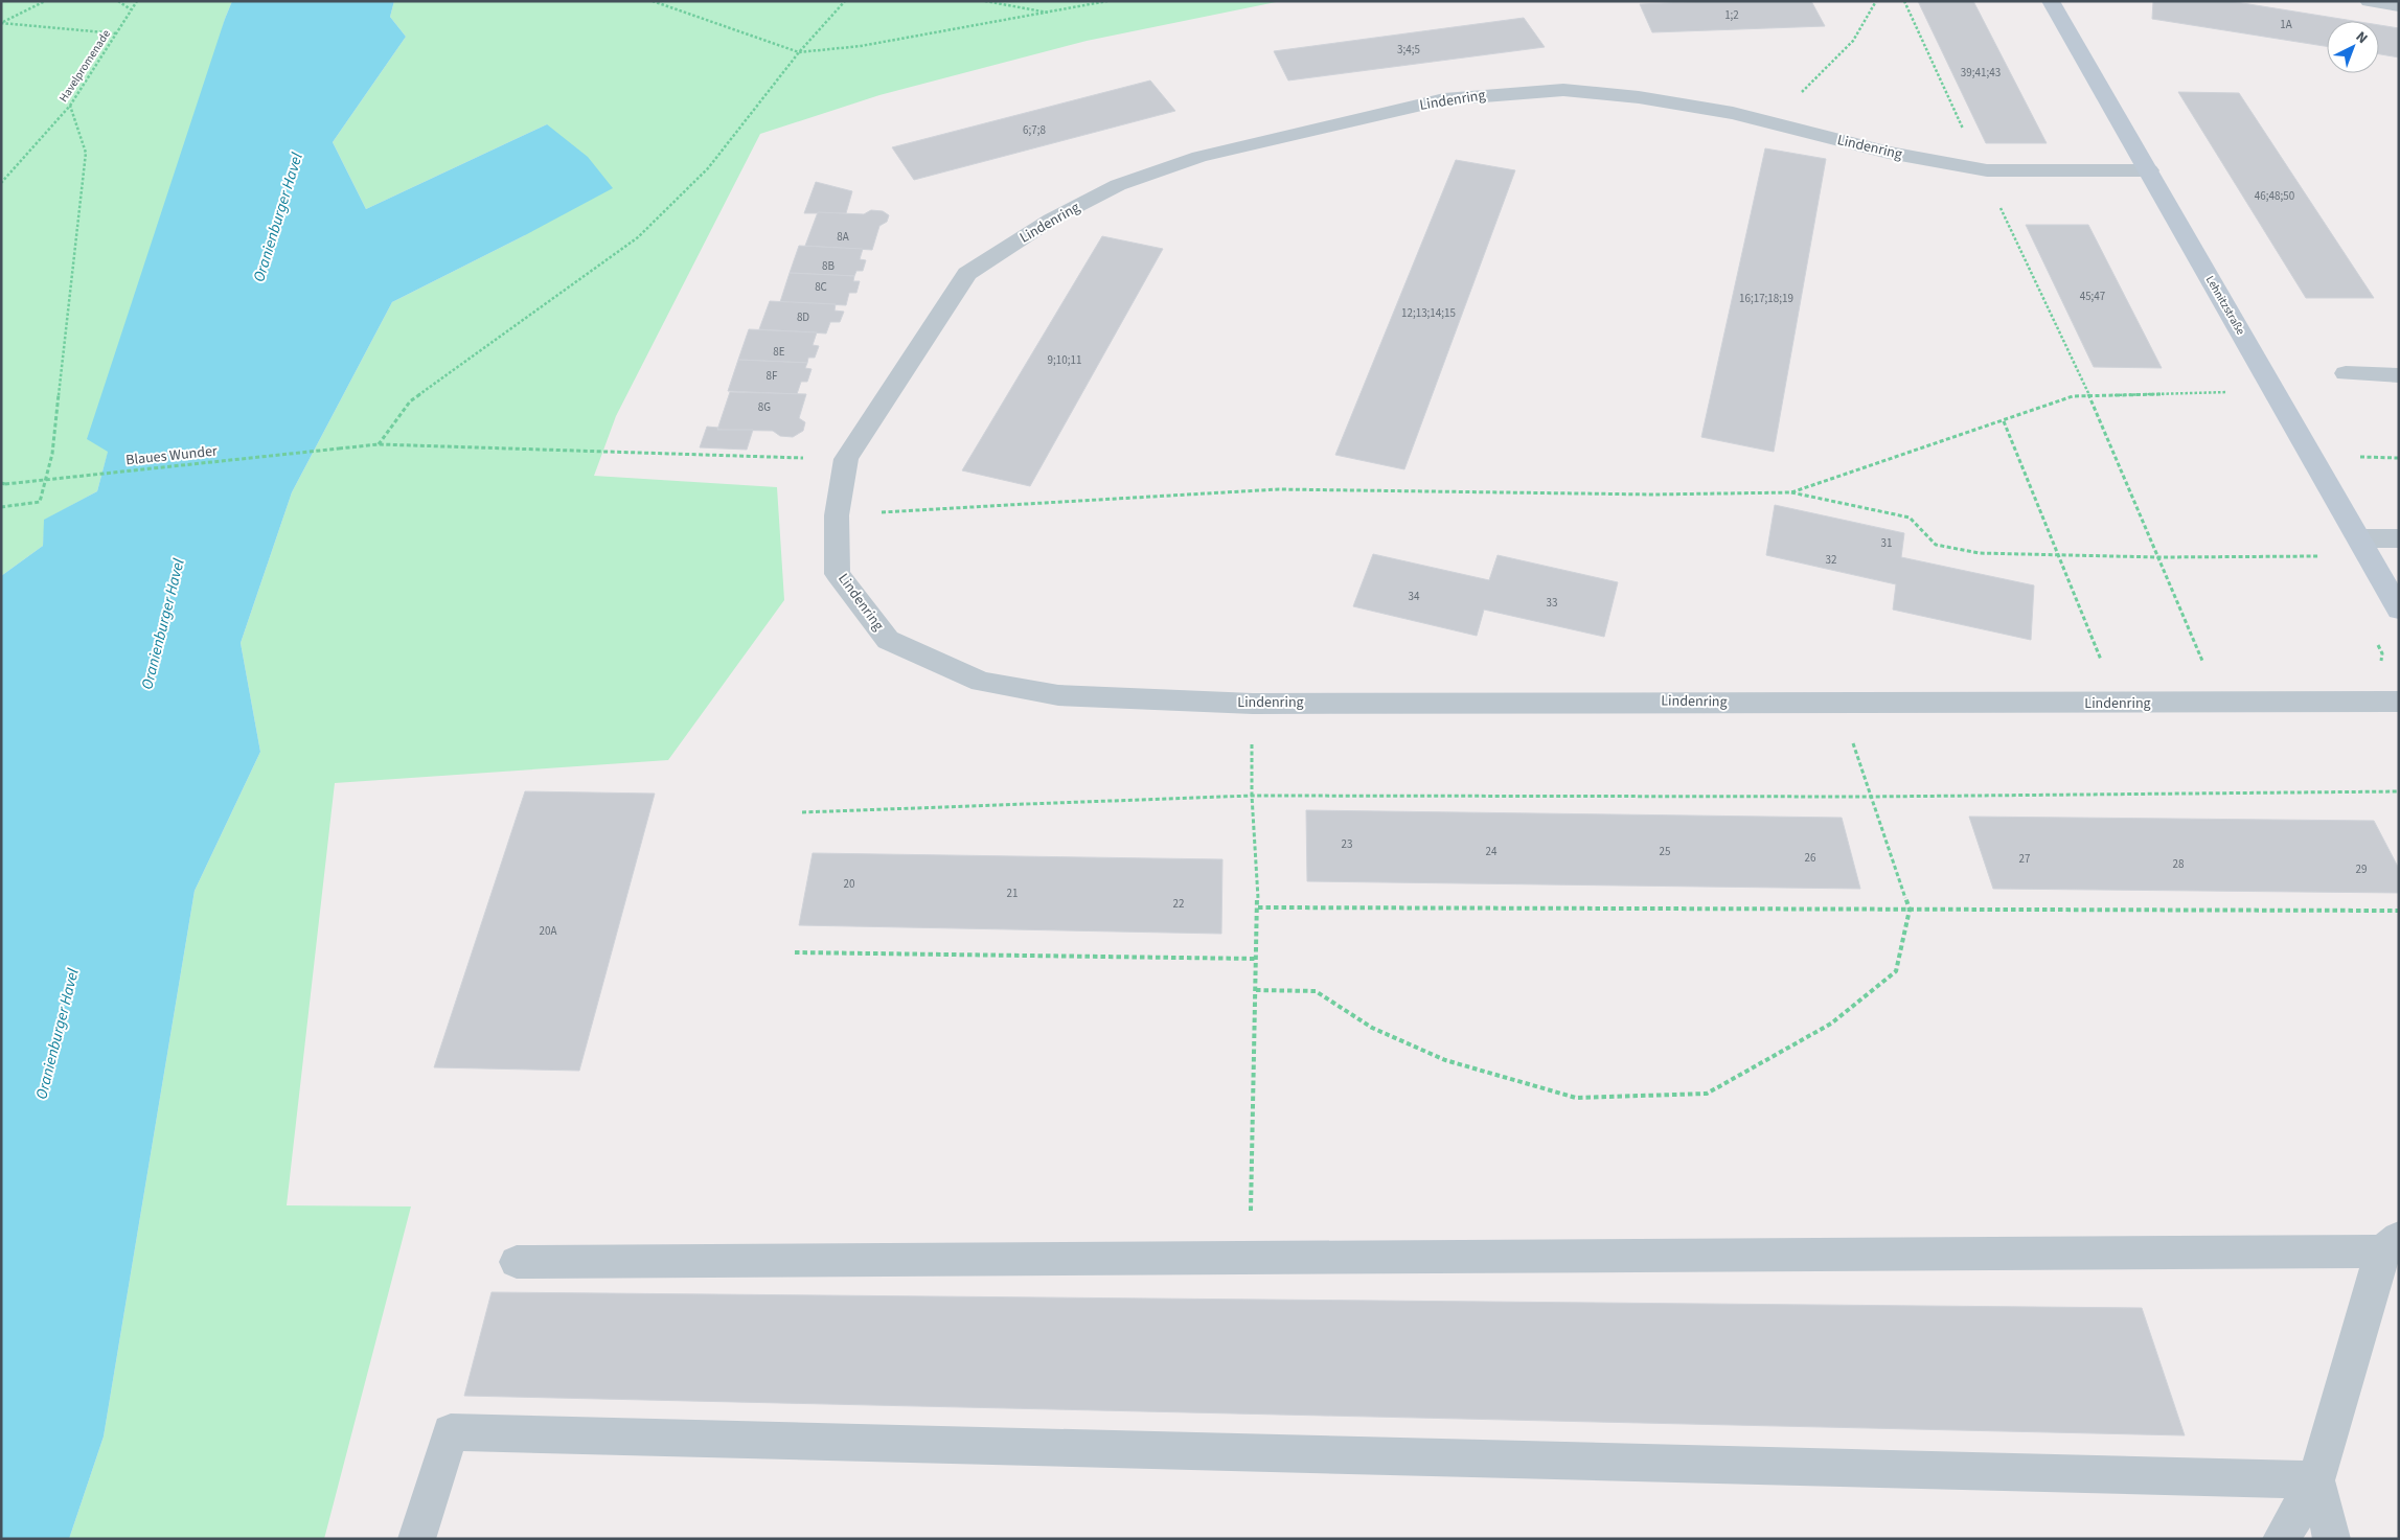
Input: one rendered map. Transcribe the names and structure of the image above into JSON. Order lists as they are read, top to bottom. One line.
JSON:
{"streets":{"main road":["Lehnitzstraße"],"street":["Lindenring"],"path":["Havelpromenade","Blaues Wunder"]},"crossings":[["Lindenring","Lehnitzstraße"],["Lindenring","Blaues Wunder"]],"water":["Oranienburger Havel"],"house_numbers":["1;2","1A","3;4;5","39;41;43","6;7;8","46;48;50","8A","8B","8C","45;47","16;17;18;19","12;13;14;15","8D","8E","9;10;11","8F","8G","31","32","34","33","23","24","25","26","27","28","29","20","21","22","20A"],"north":"top right"}
